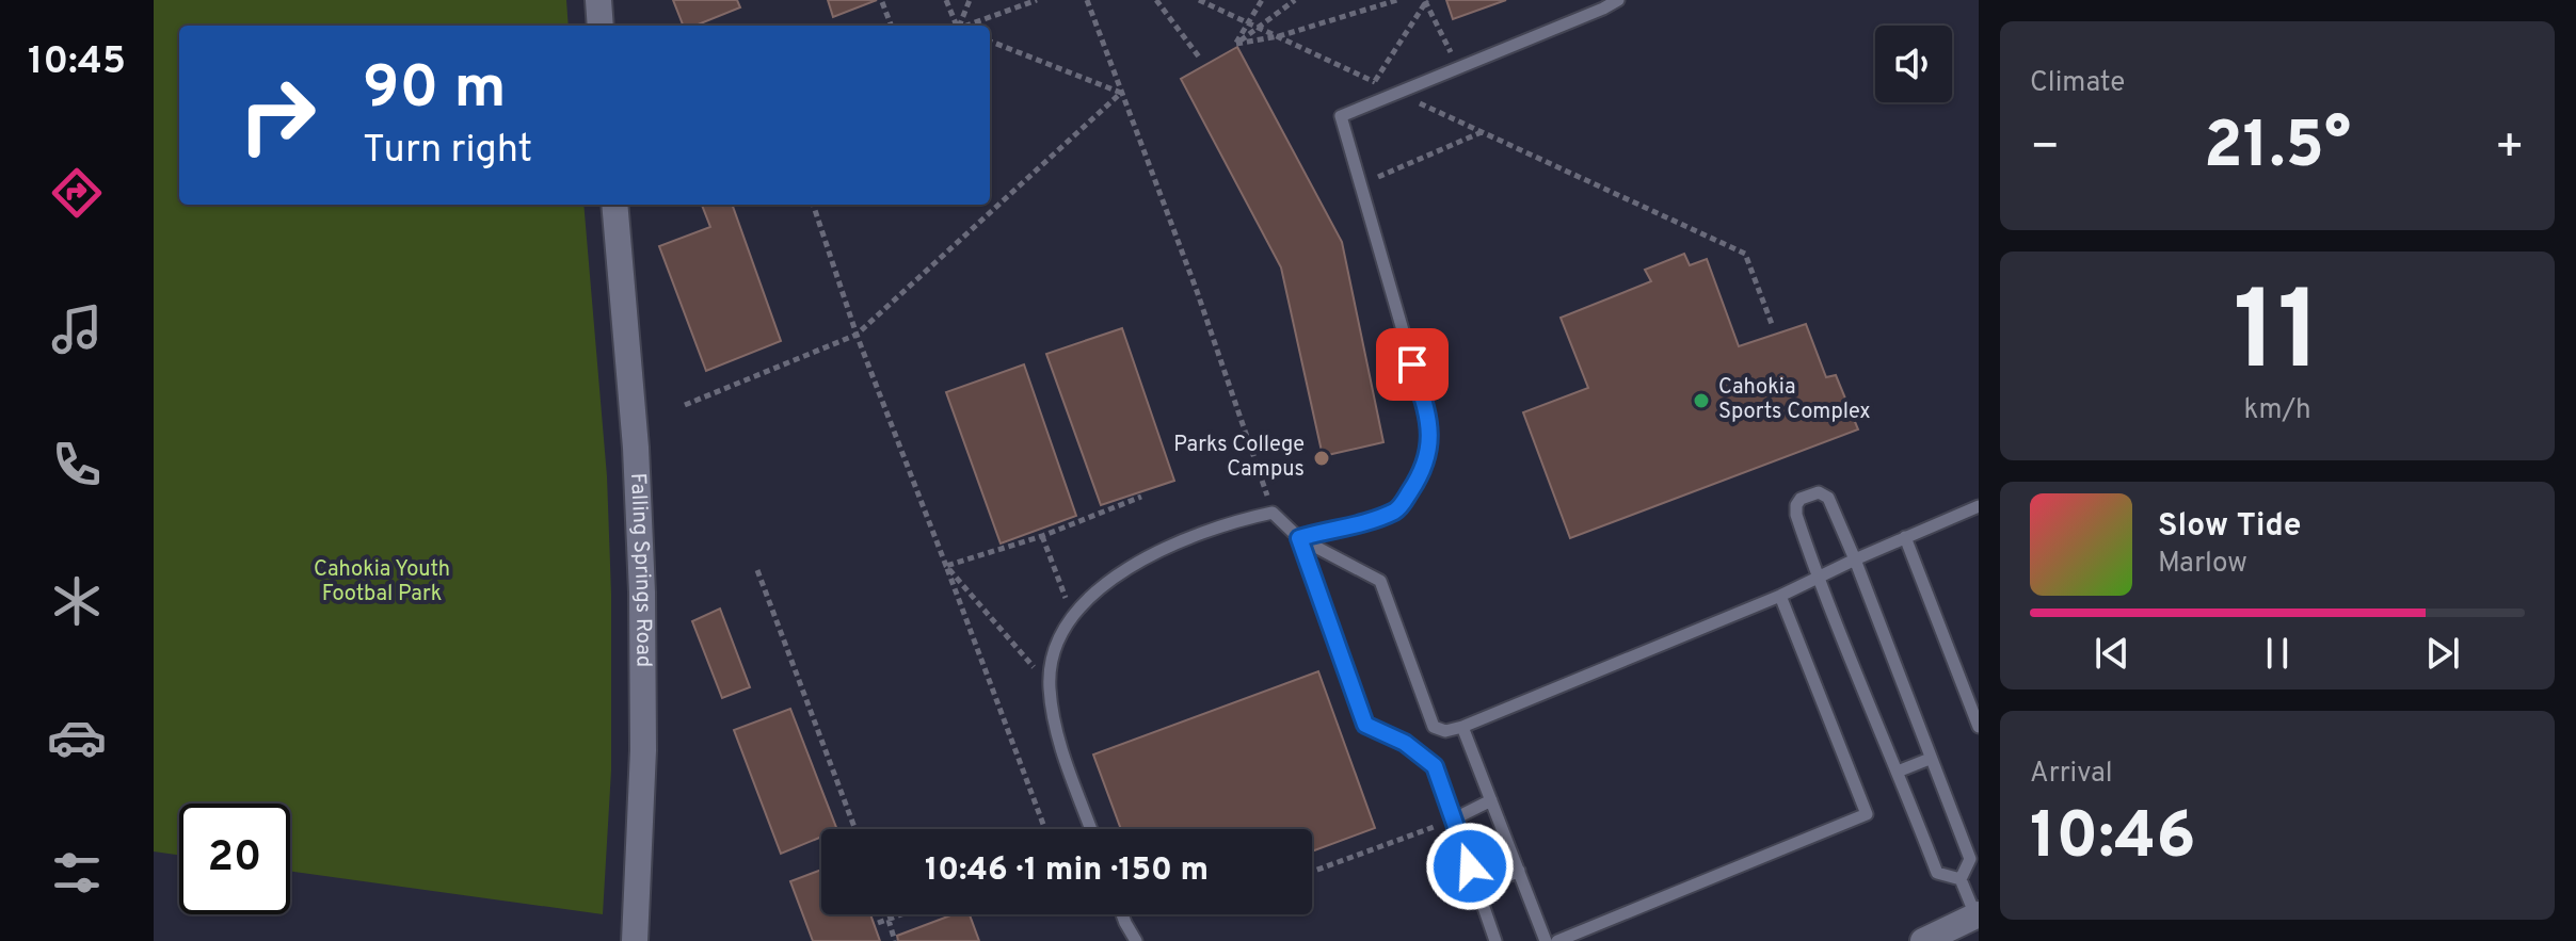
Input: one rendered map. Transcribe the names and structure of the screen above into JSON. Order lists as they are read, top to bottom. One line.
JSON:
{"streets":{"street":["Falling Springs Road"]},"parks":["Cahokia Youth Footbal Park"],"places":["Cahokia Sports Complex","Parks College Campus"],"page":{"tabs":"10:45","tile":["Climate",["11","km/h"],["Arrival","10:46"]],"turn":["90 m","Turn right"],"heat":["−","21.5°","+"],"song":["Slow Tide","Marlow"],"limit":"20","trip":"10:46 · 1 min · 150 m"}}
